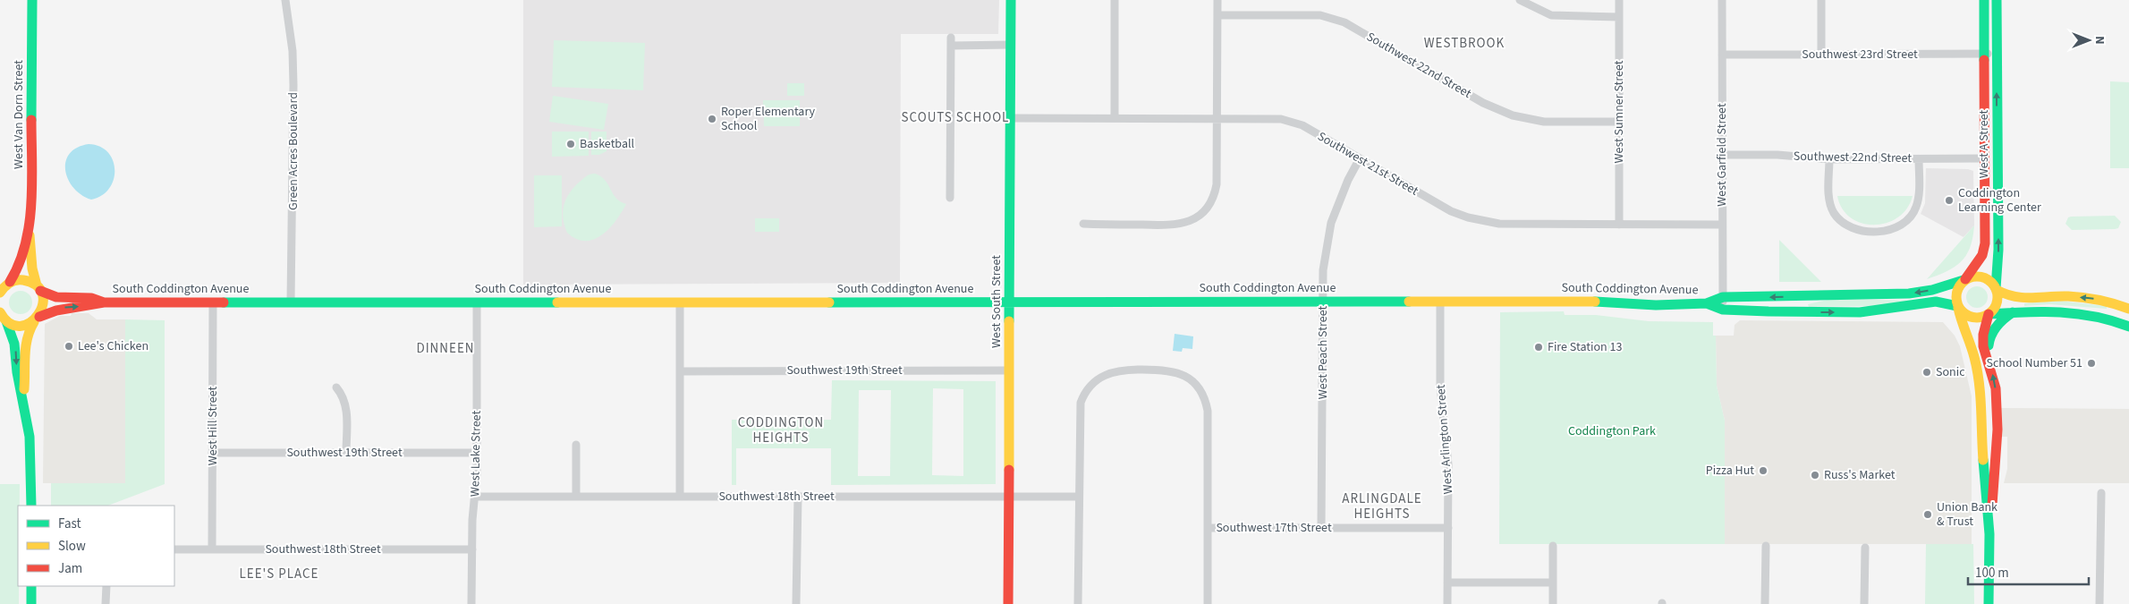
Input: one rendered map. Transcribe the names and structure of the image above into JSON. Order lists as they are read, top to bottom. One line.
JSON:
{"streets":{"main road":["West Van Dorn Street","West A Street","South Coddington Avenue","West South Street"],"street":["Southwest 23rd Street","Southwest 22nd Street","West Sumner Street","Green Acres Boulevard","West Garfield Street","Southwest 21st Street","West Peach Street","Southwest 19th Street","West Hill Street","West Arlington Street","West Lake Street","Southwest 18th Street","Southwest 17th Street"]},"crossings":[["Southwest 23rd Street","West A Street"],["Southwest 23rd Street","West Garfield Street"],["Southwest 22nd Street","West Sumner Street"],["Southwest 22nd Street","West A Street"],["Southwest 22nd Street","West Garfield Street"],["West Sumner Street","Southwest 21st Street"],["West Van Dorn Street","South Coddington Avenue"],["West A Street","South Coddington Avenue"],["Green Acres Boulevard","South Coddington Avenue"],["West Garfield Street","Southwest 21st Street"],["West Garfield Street","South Coddington Avenue"],["Southwest 21st Street","West South Street"],["Southwest 21st Street","West Peach Street"],["South Coddington Avenue","West South Street"],["South Coddington Avenue","West Peach Street"],["South Coddington Avenue","West Hill Street"],["South Coddington Avenue","West Arlington Street"],["South Coddington Avenue","West Lake Street"],["West South Street","Southwest 19th Street"],["West South Street","Southwest 18th Street"],["West Peach Street","Southwest 17th Street"],["Southwest 19th Street","West Hill Street"],["Southwest 19th Street","West Lake Street"],["West Hill Street","Southwest 18th Street"],["West Arlington Street","Southwest 17th Street"],["West Lake Street","Southwest 18th Street"]],"districts":["WESTBROOK","SCOUTS SCHOOL","DINNEEN","CODDINGTON HEIGHTS","ARLINGDALE HEIGHTS","LEE'S PLACE"],"parks":["Coddington Park"],"places":["Roper Elementary School","Basketball","Coddington Learning Center","Lee's Chicken","Fire Station 13","School Number 51","Sonic","Pizza Hut","Russ's Market","Union Bank & Trust"],"legend":["Fast","Slow","Jam"],"scale_bar":"100 m","north":"right"}
